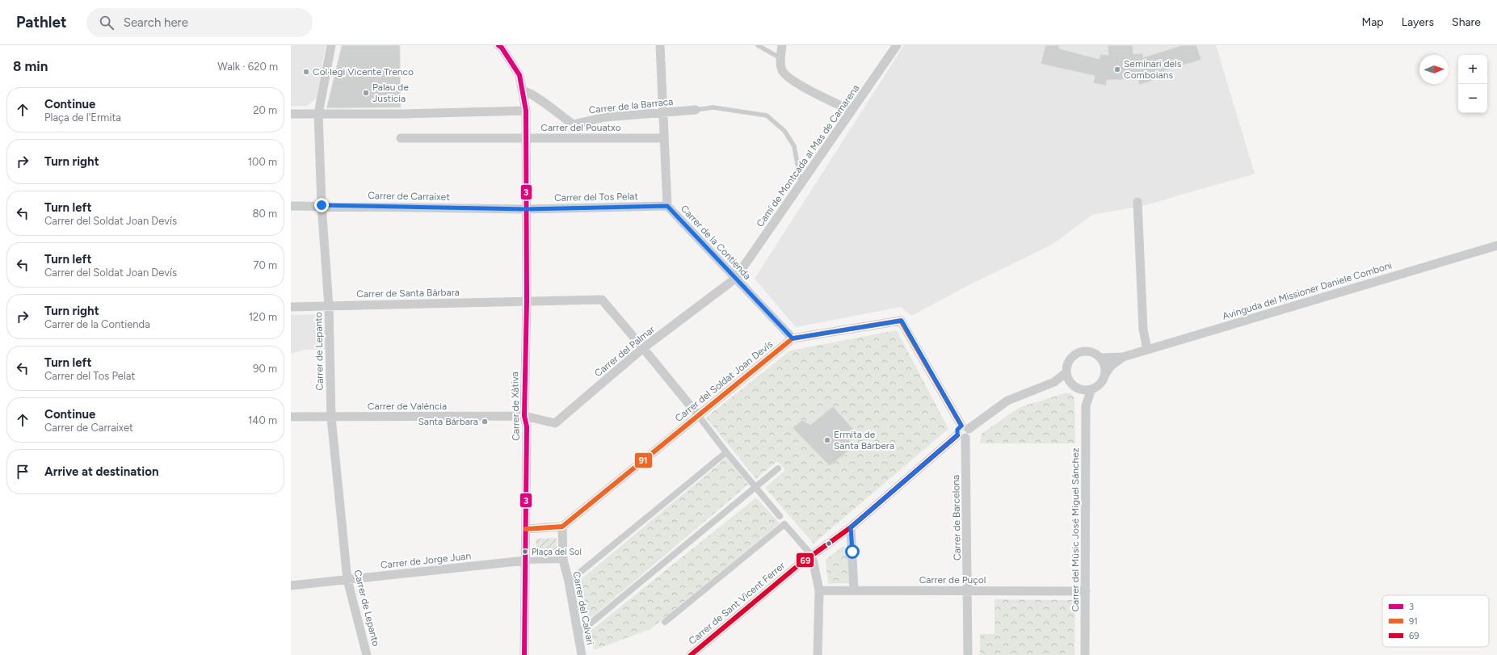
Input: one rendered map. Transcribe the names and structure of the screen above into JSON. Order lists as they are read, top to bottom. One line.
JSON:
{"streets":{"street":["Carrer de la Barraca","Carrer del Pouatxo","Camí de Montcada al Mas de Camarena","Carrer de Carraixet","Carrer del Tos Pelat","Carrer de la Contienda","Avinguda del Missioner Daniele Comboni","Carrer de Santa Bàrbara","Carrer de Lepanto","Carrer del Palmar","Carrer del Soldat Joan Devís","Carrer de València","Carrer de Xàtiva","Carrer de Barcelona","Carrer del Músic José Miguel Sánchez","Carrer de Jorge Juan","Carrer de Puçol","Carrer de Sant Vicent Ferrer","Carrer del Calvari"]},"crossings":[["Carrer de la Barraca","Carrer de la Contienda"],["Carrer de la Barraca","Carrer de Xàtiva"],["Carrer del Pouatxo","Carrer de la Contienda"],["Carrer del Pouatxo","Carrer de Xàtiva"],["Camí de Montcada al Mas de Camarena","Carrer de la Contienda"],["Camí de Montcada al Mas de Camarena","Carrer del Palmar"],["Carrer de Carraixet","Carrer del Tos Pelat"],["Carrer de Carraixet","Carrer de Lepanto"],["Carrer de Carraixet","Carrer de Xàtiva"],["Carrer del Tos Pelat","Carrer de la Contienda"],["Carrer del Tos Pelat","Carrer de Xàtiva"],["Carrer de la Contienda","Carrer del Palmar"],["Carrer de la Contienda","Carrer del Soldat Joan Devís"],["Avinguda del Missioner Daniele Comboni","Carrer del Músic José Miguel Sánchez"],["Carrer de Santa Bàrbara","Carrer de Lepanto"],["Carrer de Santa Bàrbara","Carrer del Palmar"],["Carrer de Santa Bàrbara","Carrer de Xàtiva"],["Carrer de Lepanto","Carrer de València"],["Carrer de Lepanto","Carrer de Jorge Juan"],["Carrer del Palmar","Carrer de València"],["Carrer del Palmar","Carrer de Xàtiva"],["Carrer del Soldat Joan Devís","Carrer del Calvari"],["Carrer de València","Carrer de Xàtiva"],["Carrer de Xàtiva","Carrer de Jorge Juan"],["Carrer de Barcelona","Carrer de Puçol"],["Carrer del Músic José Miguel Sánchez","Carrer de Puçol"],["Carrer de Jorge Juan","Carrer del Calvari"]],"places":["Seminari dels Comboians","Col·legi Vicente Trenco","Palau de Justicia","Santa Bárbara","Ermita de Santa Bàrbera","Plaça del Sol"],"lines":["transit line 3","transit line 91","transit line 69"],"legend":["3","91","69"],"north":"right","page":{"header":"Pathlet","search":"Search here","nav":["Map","Layers","Share"],"heading":["8 min","Walk · 620 m"],"map_buttons":["+","−"],"list":[["Continue","Plaça de l'Ermita","20 m"],["Turn right","100 m"],["Turn left","Carrer del Soldat Joan Devís","80 m"],["Turn left","Carrer del Soldat Joan Devís","70 m"],["Turn right","Carrer de la Contienda","120 m"],["Turn left","Carrer del Tos Pelat","90 m"],["Continue","Carrer de Carraixet","140 m"],"Arrive at destination"]}}
